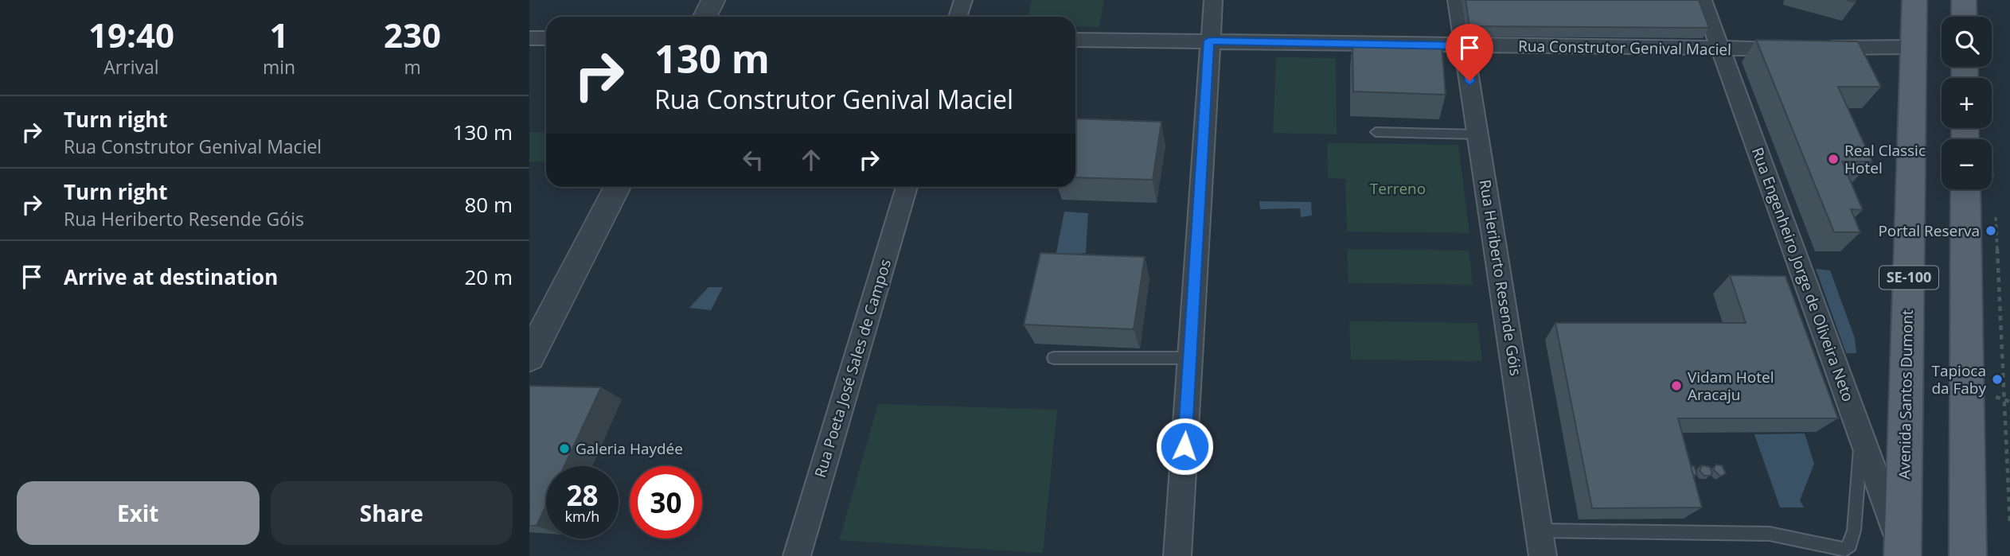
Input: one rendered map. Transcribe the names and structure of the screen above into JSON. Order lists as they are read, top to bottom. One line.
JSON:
{"streets":{"main road":["SE-100","Avenida Santos Dumont"],"street":["Rua Construtor Genival Maciel","Rua Engenheiro Jorge de Oliveira Neto","Rua Heriberto Resende Góis","Rua Poeta José Sales de Campos"]},"crossings":[["Rua Construtor Genival Maciel","Rua Engenheiro Jorge de Oliveira Neto"],["Rua Construtor Genival Maciel","Rua Heriberto Resende Góis"],["Rua Engenheiro Jorge de Oliveira Neto","Avenida Santos Dumont"]],"parks":["Terreno"],"places":["Real Classic Hotel","Portal Reserva","Tapioca da Faby","Vidam Hotel Aracaju","Galeria Haydée"],"page":{"eta":["19:40","Arrival","1","min","230","m"],"map_buttons":["+","−"],"turn":["130 m","Rua Construtor Genival Maciel"],"list":[{"name":"Turn right","note":"Rua Construtor Genival Maciel","value":"130 m"},{"name":"Turn right","note":"Rua Heriberto Resende Góis","value":"80 m"},{"name":"Arrive at destination","value":"20 m"}],"speed":"28 km/h","limit":"30","buttons":["Exit","Share"]}}
